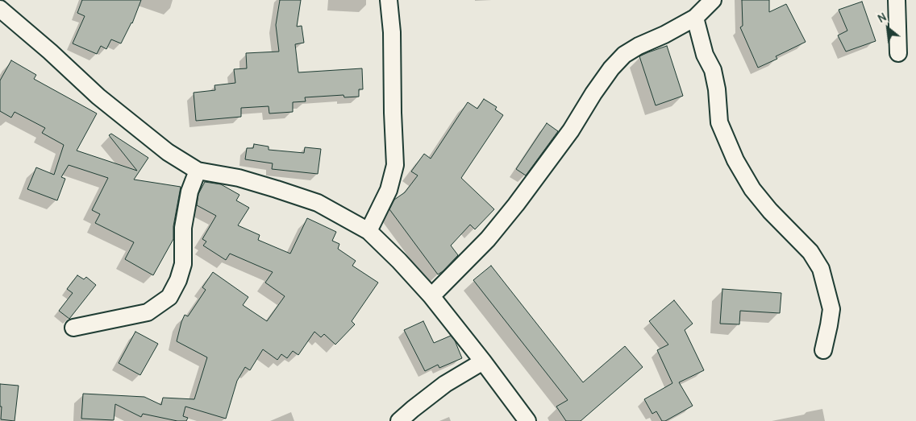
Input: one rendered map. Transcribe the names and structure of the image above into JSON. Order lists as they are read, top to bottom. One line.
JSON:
{"north":"top left"}
